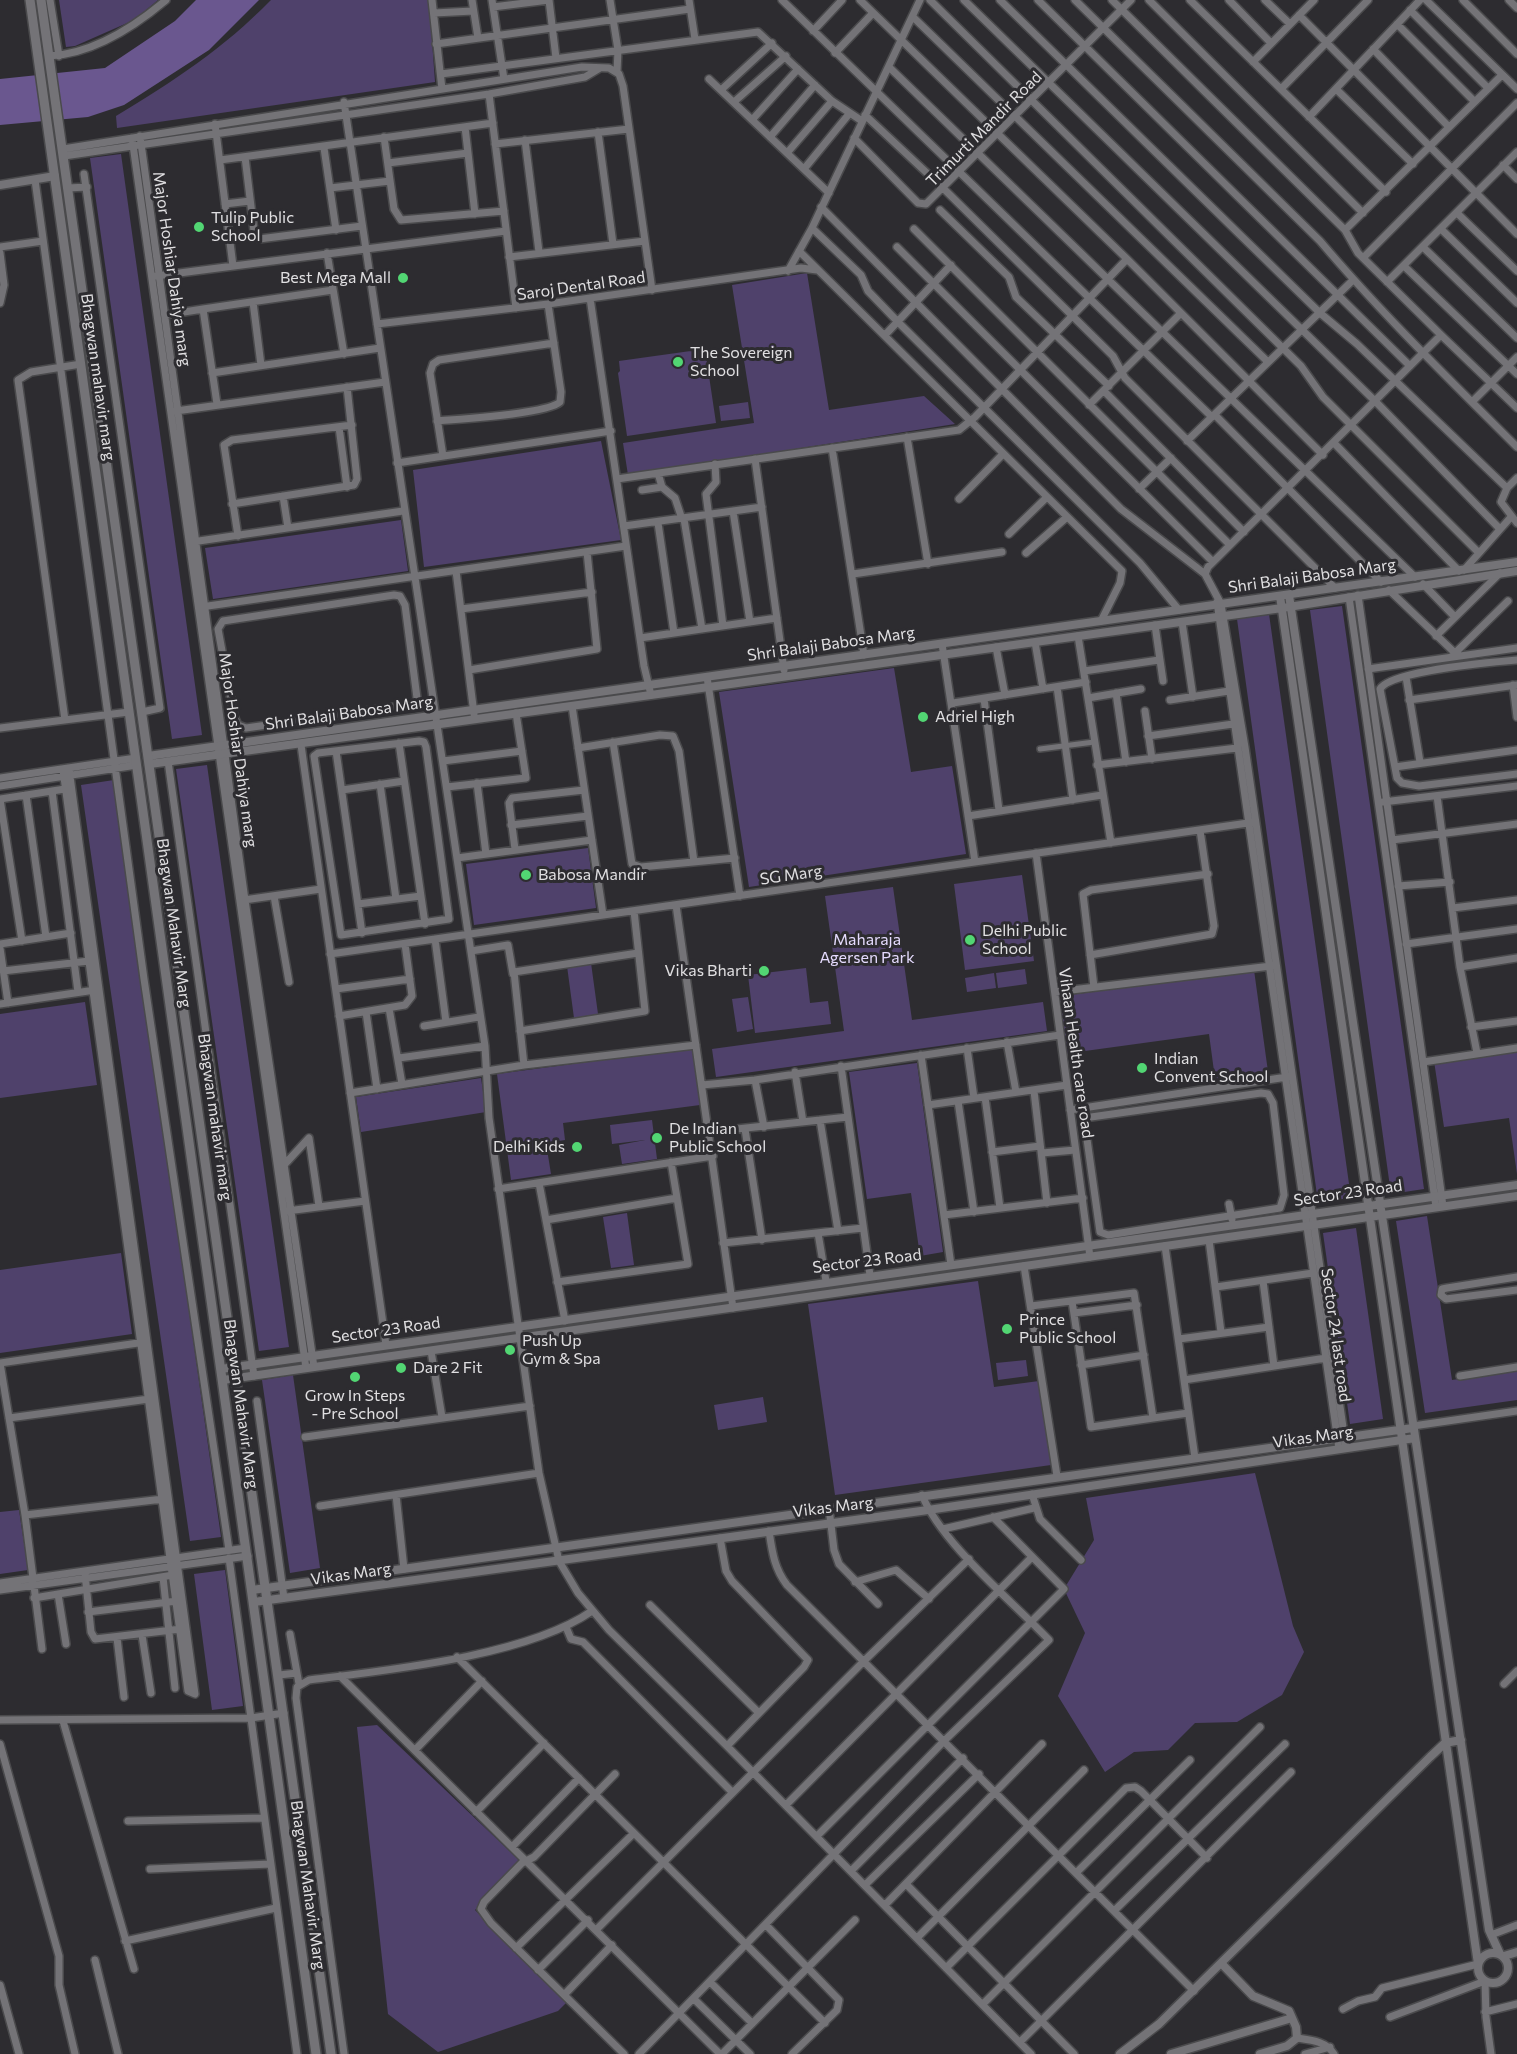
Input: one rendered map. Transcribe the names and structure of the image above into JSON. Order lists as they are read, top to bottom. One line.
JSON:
{"streets":{"main road":["Bhagwan mahavir marg","Bhagwan Mahavir Marg"],"street":["Trimurti Mandir Road","Major Hoshiar Dahiya marg","Saroj Dental Road","Shri Balaji Babosa Marg","SG Marg","Vihaan Health care road","Sector 23 Road","Sector 24 last road","Vikas Marg"]},"crossings":[["Major Hoshiar Dahiya marg","Shri Balaji Babosa Marg"],["Major Hoshiar Dahiya marg","Sector 23 Road"],["Bhagwan mahavir marg","Shri Balaji Babosa Marg"],["Bhagwan mahavir marg","Bhagwan Mahavir Marg"],["Bhagwan mahavir marg","Sector 23 Road"],["Bhagwan mahavir marg","Vikas Marg"],["SG Marg","Vihaan Health care road"],["Bhagwan Mahavir Marg","Sector 23 Road"],["Bhagwan Mahavir Marg","Vikas Marg"],["Vihaan Health care road","Sector 23 Road"],["Sector 23 Road","Sector 24 last road"],["Sector 24 last road","Vikas Marg"]],"parks":["Maharaja Agersen Park"],"places":["Tulip Public School","Best Mega Mall","The Sovereign School","Adriel High","Babosa Mandir","Delhi Public School","Vikas Bharti","Indian Convent School","De Indian Public School","Delhi Kids","Prince Public School","Push Up Gym & Spa","Dare 2 Fit","Grow In Steps - Pre School"]}
